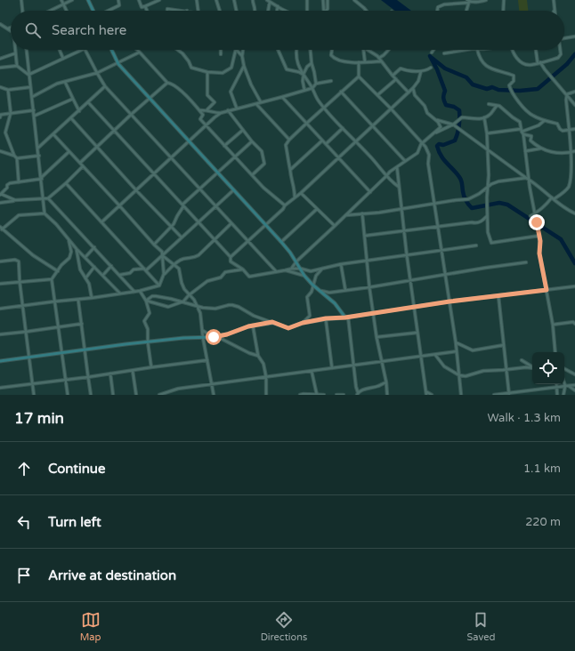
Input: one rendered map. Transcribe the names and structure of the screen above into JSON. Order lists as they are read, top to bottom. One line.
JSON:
{"page":{"search":"Search here","heading":["17 min","Walk · 1.3 km"],"list":[["Continue","1.1 km"],["Turn left","220 m"],"Arrive at destination"],"nav":["Map","Directions","Saved"]}}
